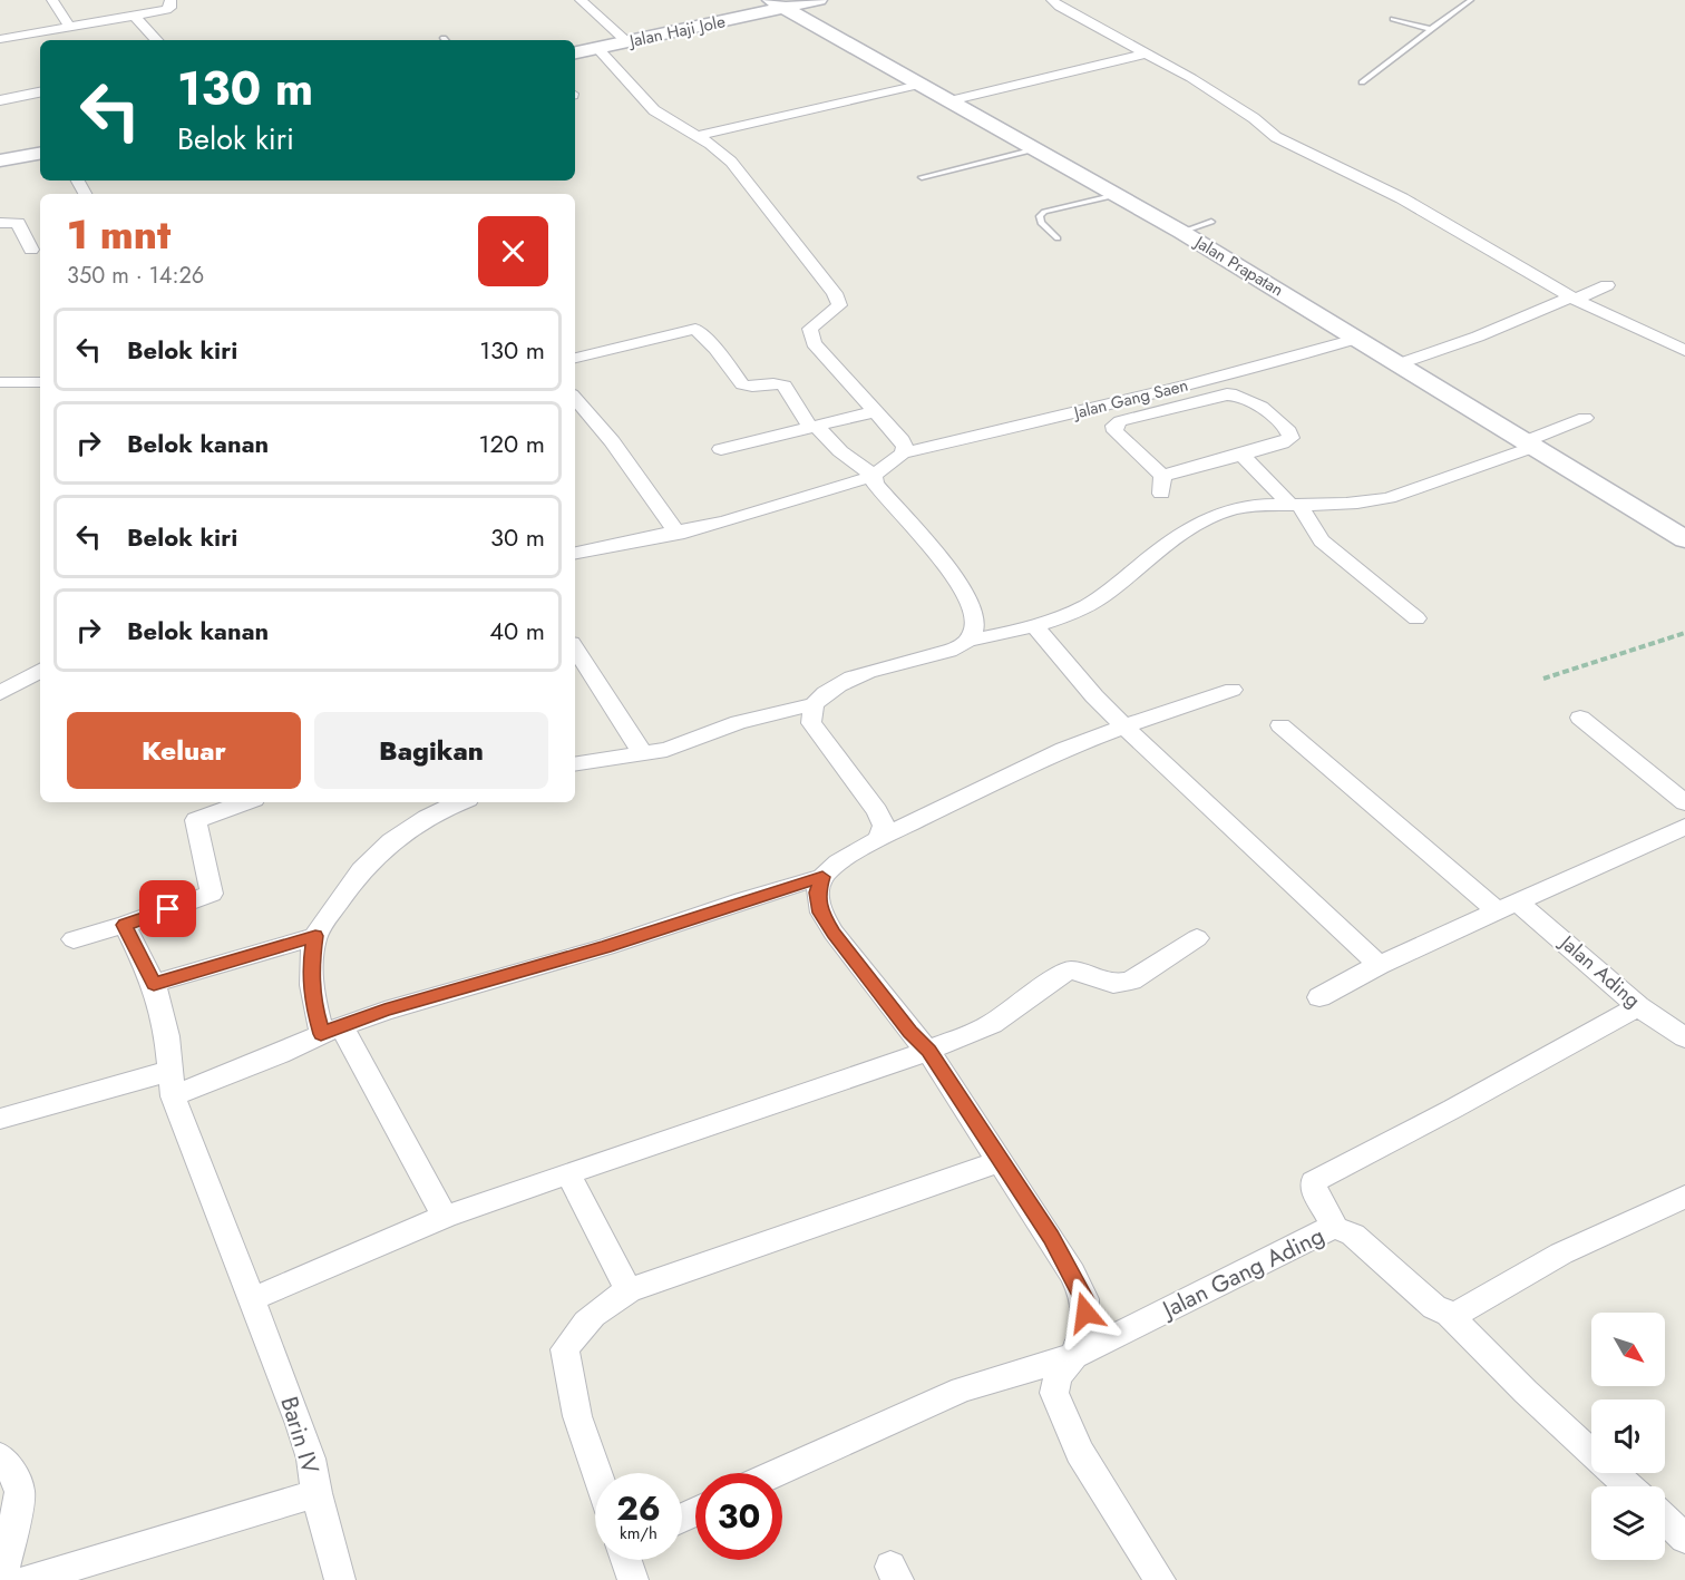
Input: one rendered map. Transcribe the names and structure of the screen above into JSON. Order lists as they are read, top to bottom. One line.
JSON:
{"streets":{"main road":["Jalan Haji Jole","Jalan Prapatan"],"street":["Jalan Gang Saen","Jalan Ading","Jalan Gang Ading","Barin IV"]},"crossings":[["Jalan Haji Jole","Jalan Prapatan"],["Jalan Prapatan","Jalan Gang Saen"]],"north":"bottom right","page":{"turn":["130 m","Belok kiri"],"heading":["1 mnt","350 m · 14:26"],"list":[{"name":"Belok kiri","value":"130 m"},{"name":"Belok kanan","value":"120 m"},{"name":"Belok kiri","value":"30 m"},{"name":"Belok kanan","value":"40 m"}],"buttons":["Keluar","Bagikan"],"speed":"26 km/h","limit":"30"}}
